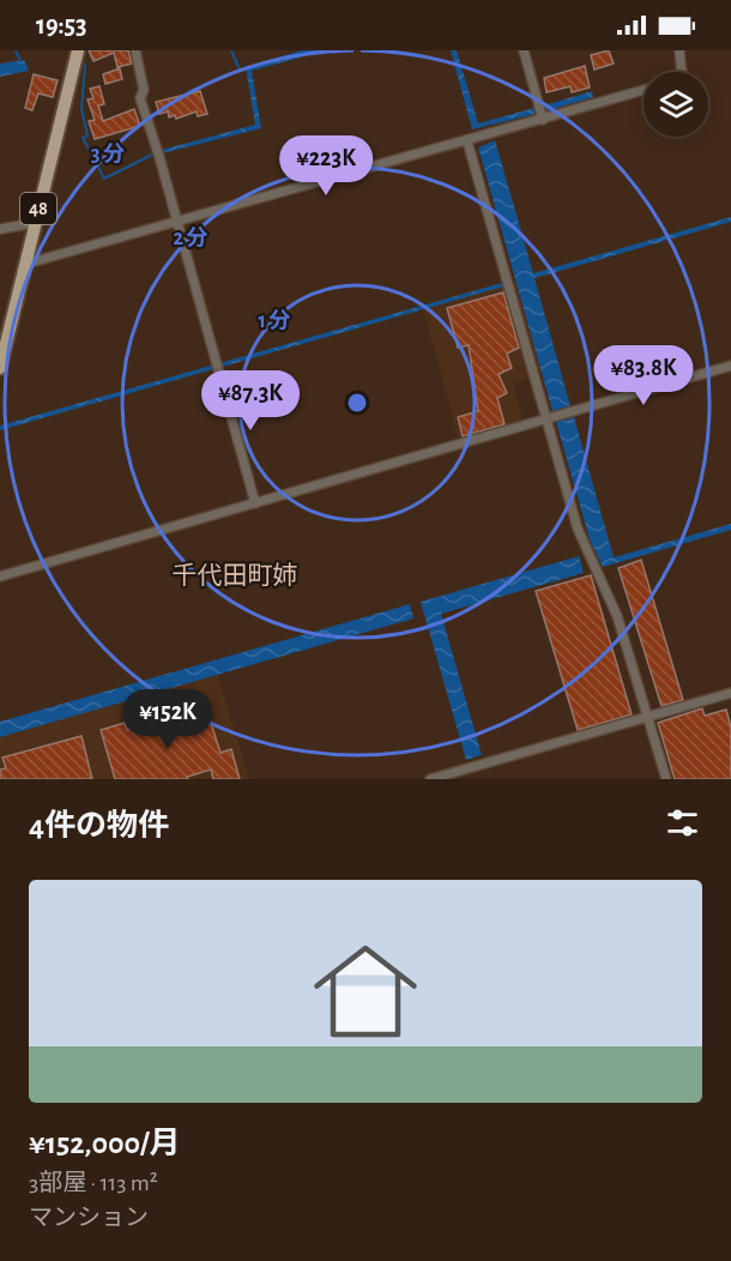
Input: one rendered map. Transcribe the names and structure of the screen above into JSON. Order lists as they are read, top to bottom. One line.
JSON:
{"streets":{"main road":["48"]},"districts":["千代田町姉"],"page":{"status":"19:53","price":["¥223K","¥83.8K","¥87.3K","¥152K"],"heading":"4件の物件","list":[{"name":"¥152,000/月","note":"3部屋 · 113 m² · マンション"}]},"rings":["3 分","2 分","1 分"]}
